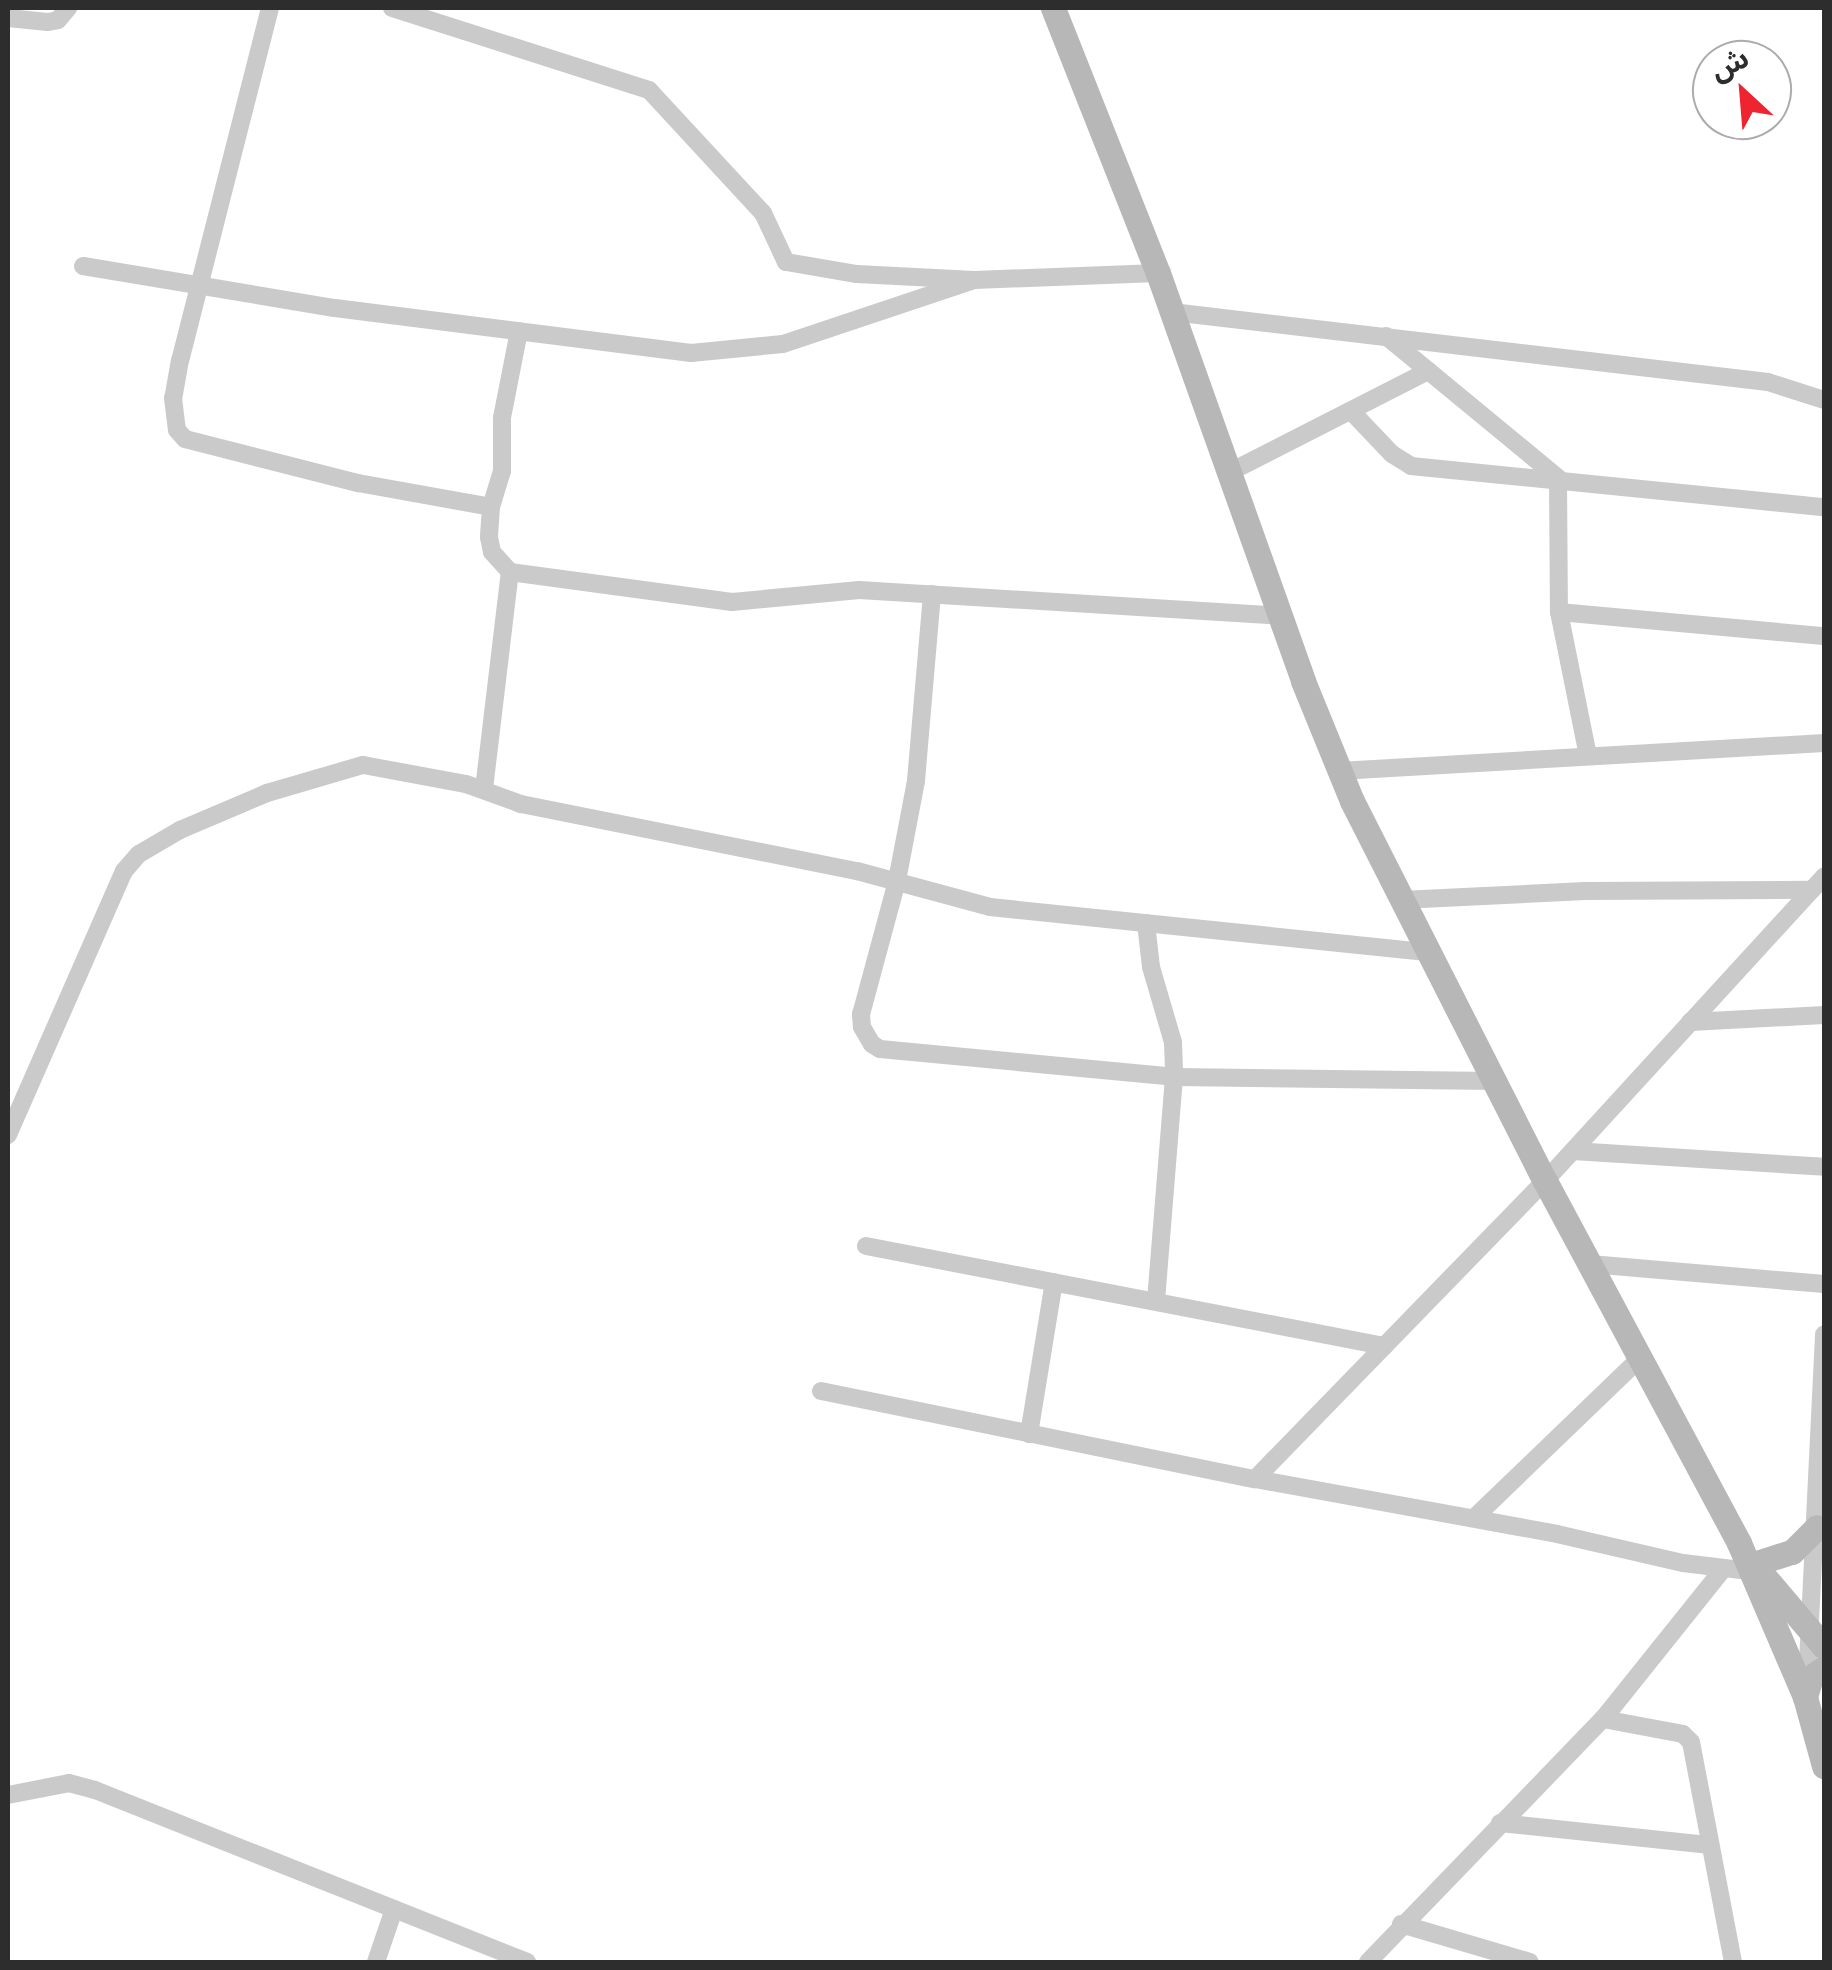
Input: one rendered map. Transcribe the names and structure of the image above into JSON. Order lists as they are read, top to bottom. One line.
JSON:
{"north":"top left"}
